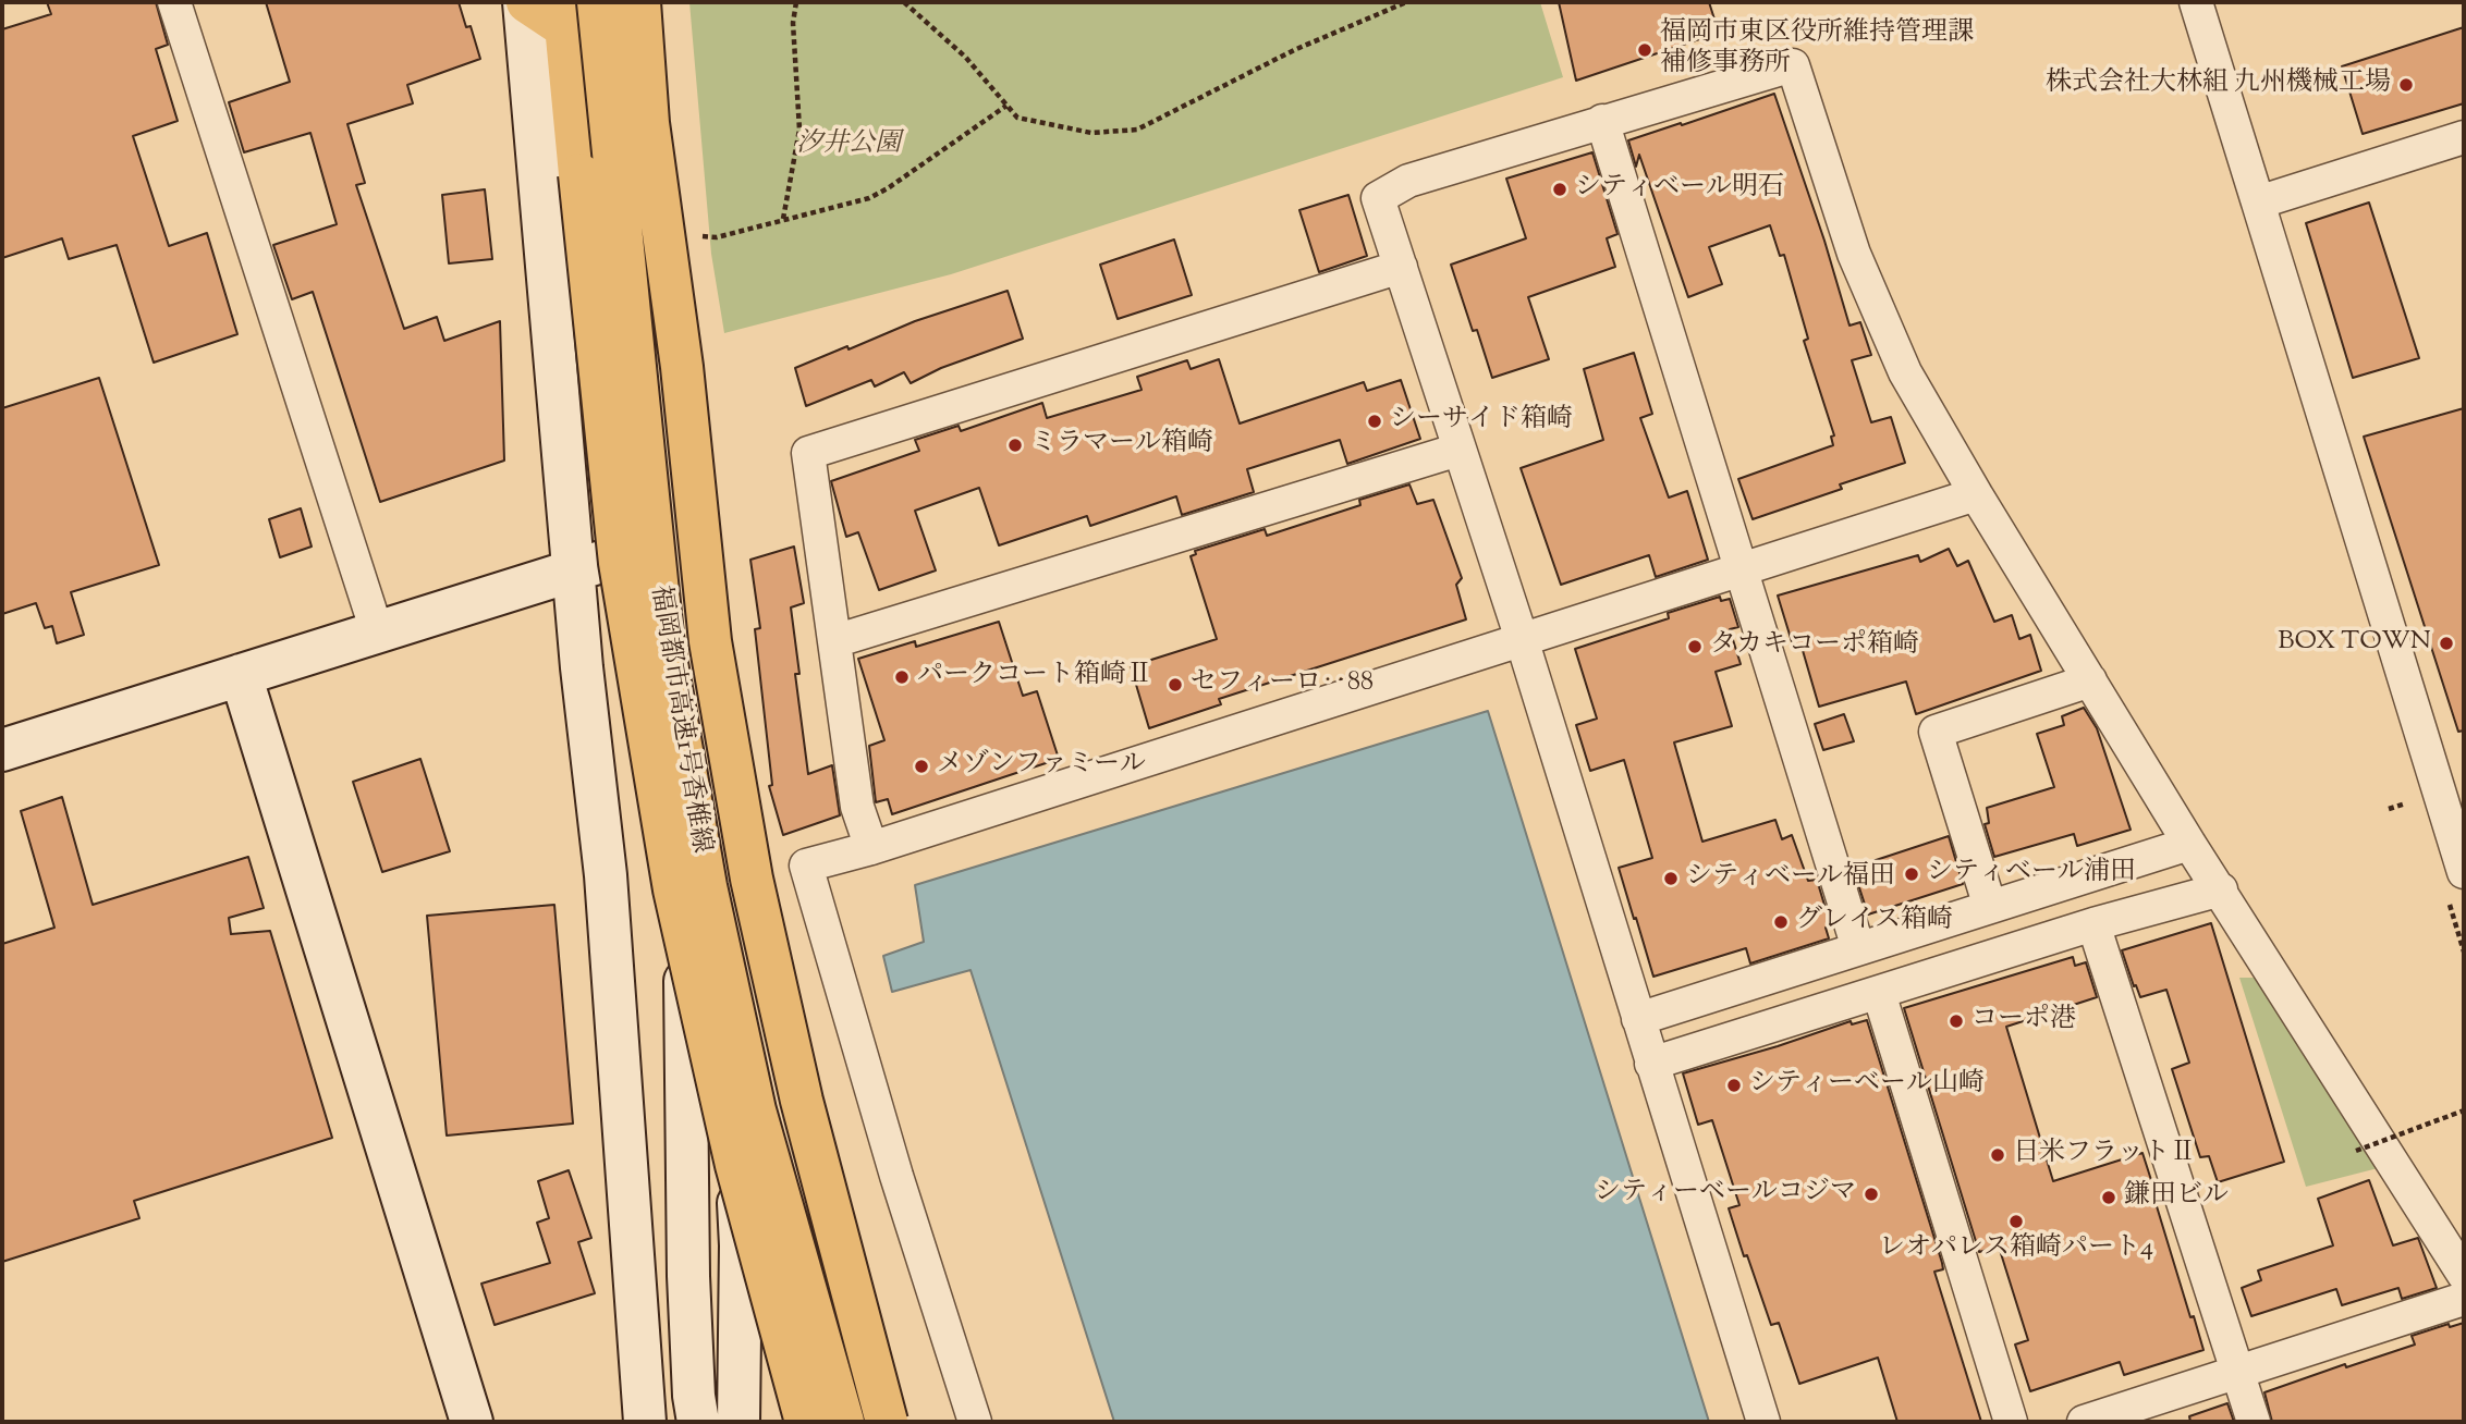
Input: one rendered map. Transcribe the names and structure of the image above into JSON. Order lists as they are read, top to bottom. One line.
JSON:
{"streets":{"highway":["福岡都市高速1号香椎線"]},"parks":["汐井公園"],"places":["福岡市東区役所維持管理課 補修事務所","株式会社大林組 九州機械工場","シティベール明石","シーサイド箱崎","ミラマール箱崎","BOX TOWN","タカキコーポ箱崎","パークコート箱崎Ⅱ","セフィーロ‥88","メゾンファミール","シティベール浦田","シティベール福田","グレイス箱崎","コーポ港","シティーベール山崎","日米フラットⅡ","シティーベールコジマ","鎌田ビル","レオパレス箱崎パート4"]}
